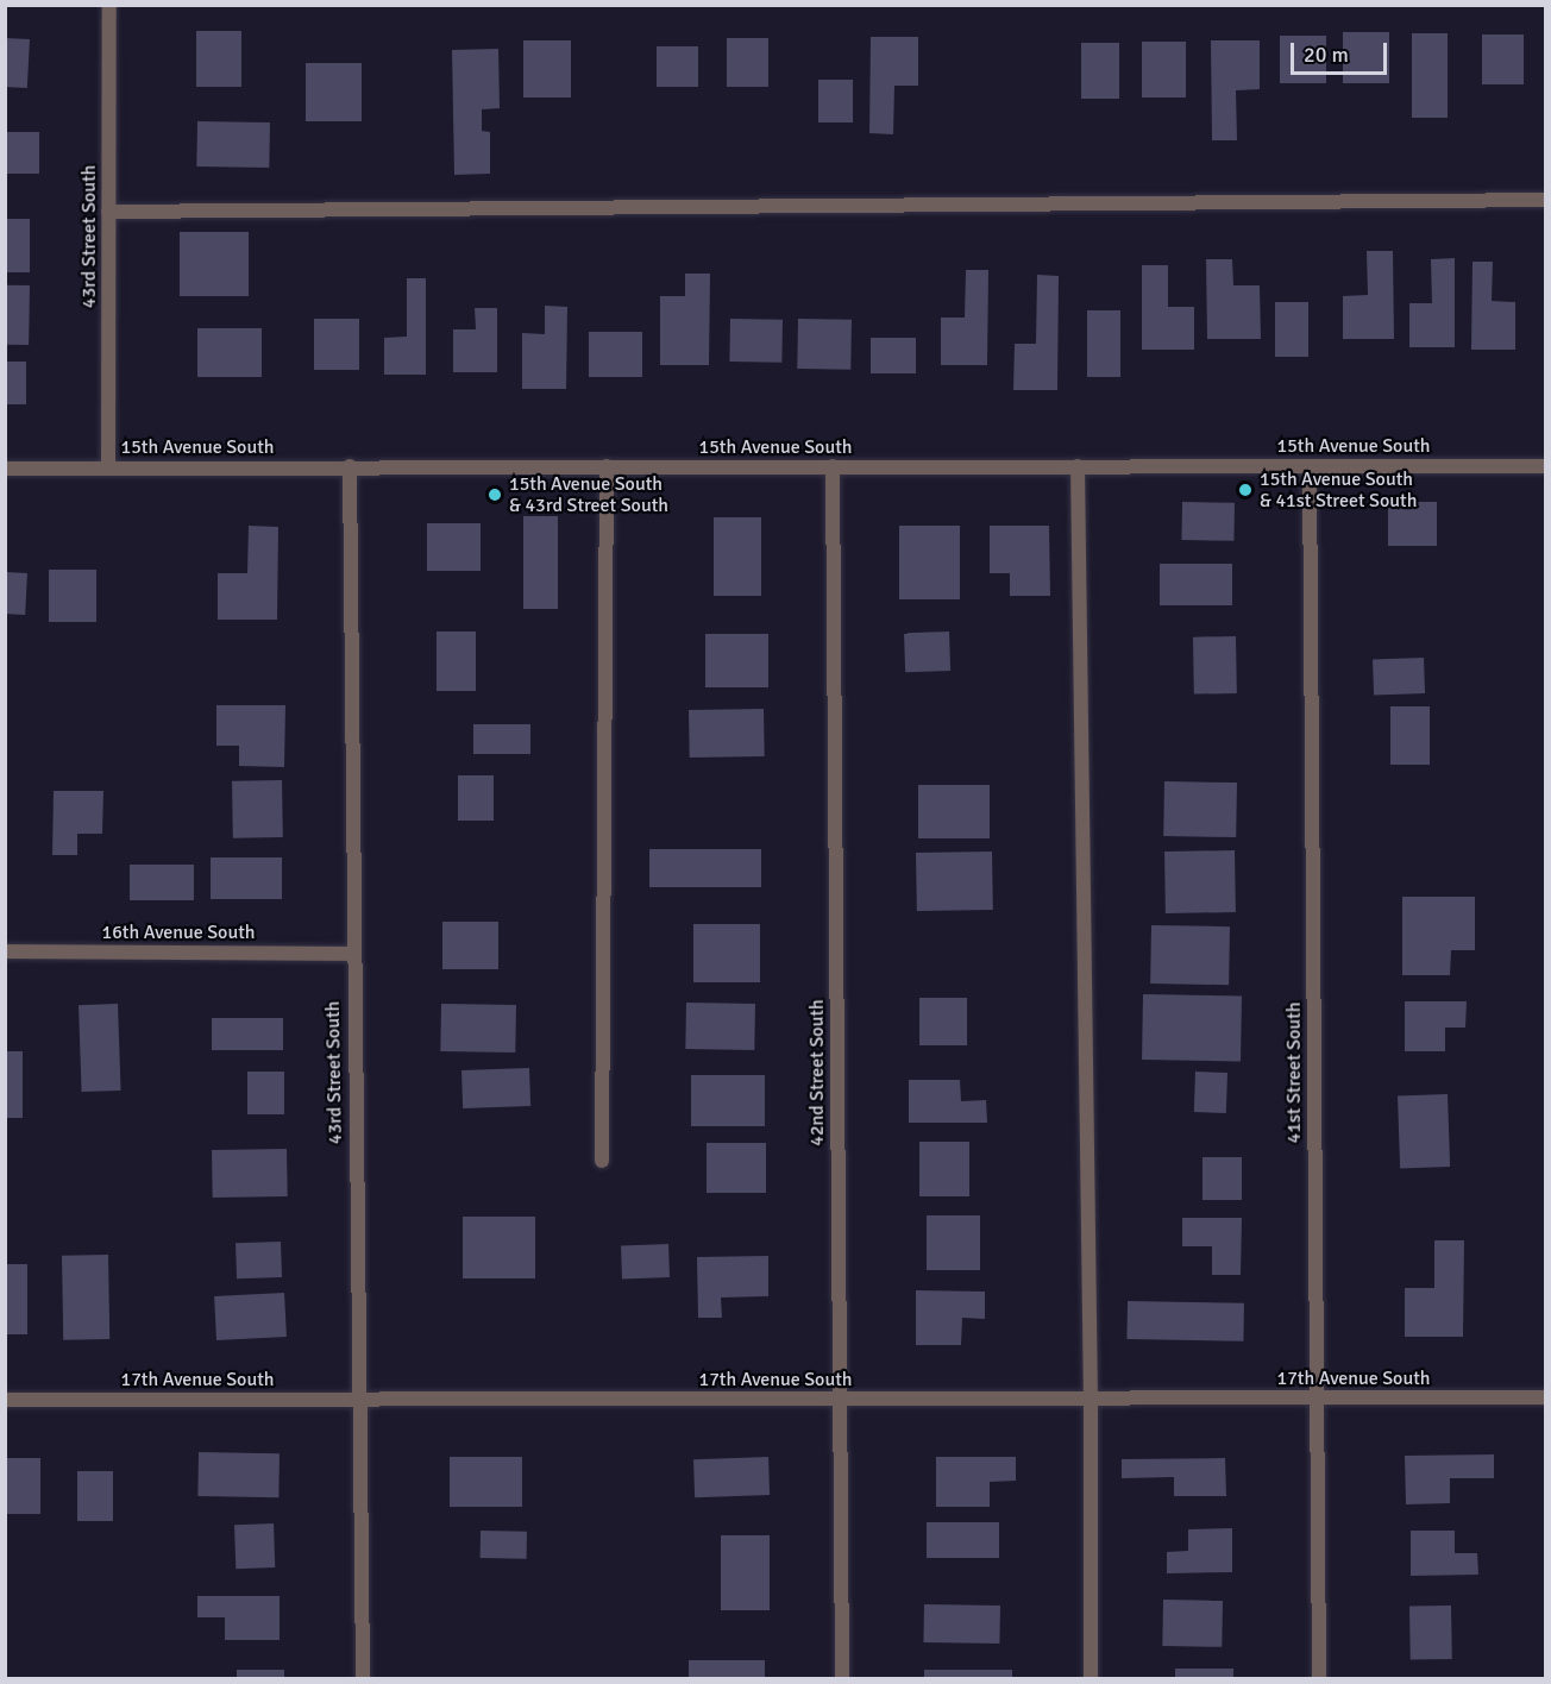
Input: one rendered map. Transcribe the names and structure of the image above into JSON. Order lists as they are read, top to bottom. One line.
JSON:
{"streets":{"street":["43rd Street South","15th Avenue South","16th Avenue South","42nd Street South","41st Street South","17th Avenue South"]},"crossings":[["43rd Street South","15th Avenue South"],["43rd Street South","16th Avenue South"],["43rd Street South","17th Avenue South"],["15th Avenue South","42nd Street South"],["15th Avenue South","41st Street South"],["42nd Street South","17th Avenue South"],["41st Street South","17th Avenue South"]],"places":["15th Avenue South & 41st Street South","15th Avenue South & 43rd Street South"],"scale_bar":"20 m"}
